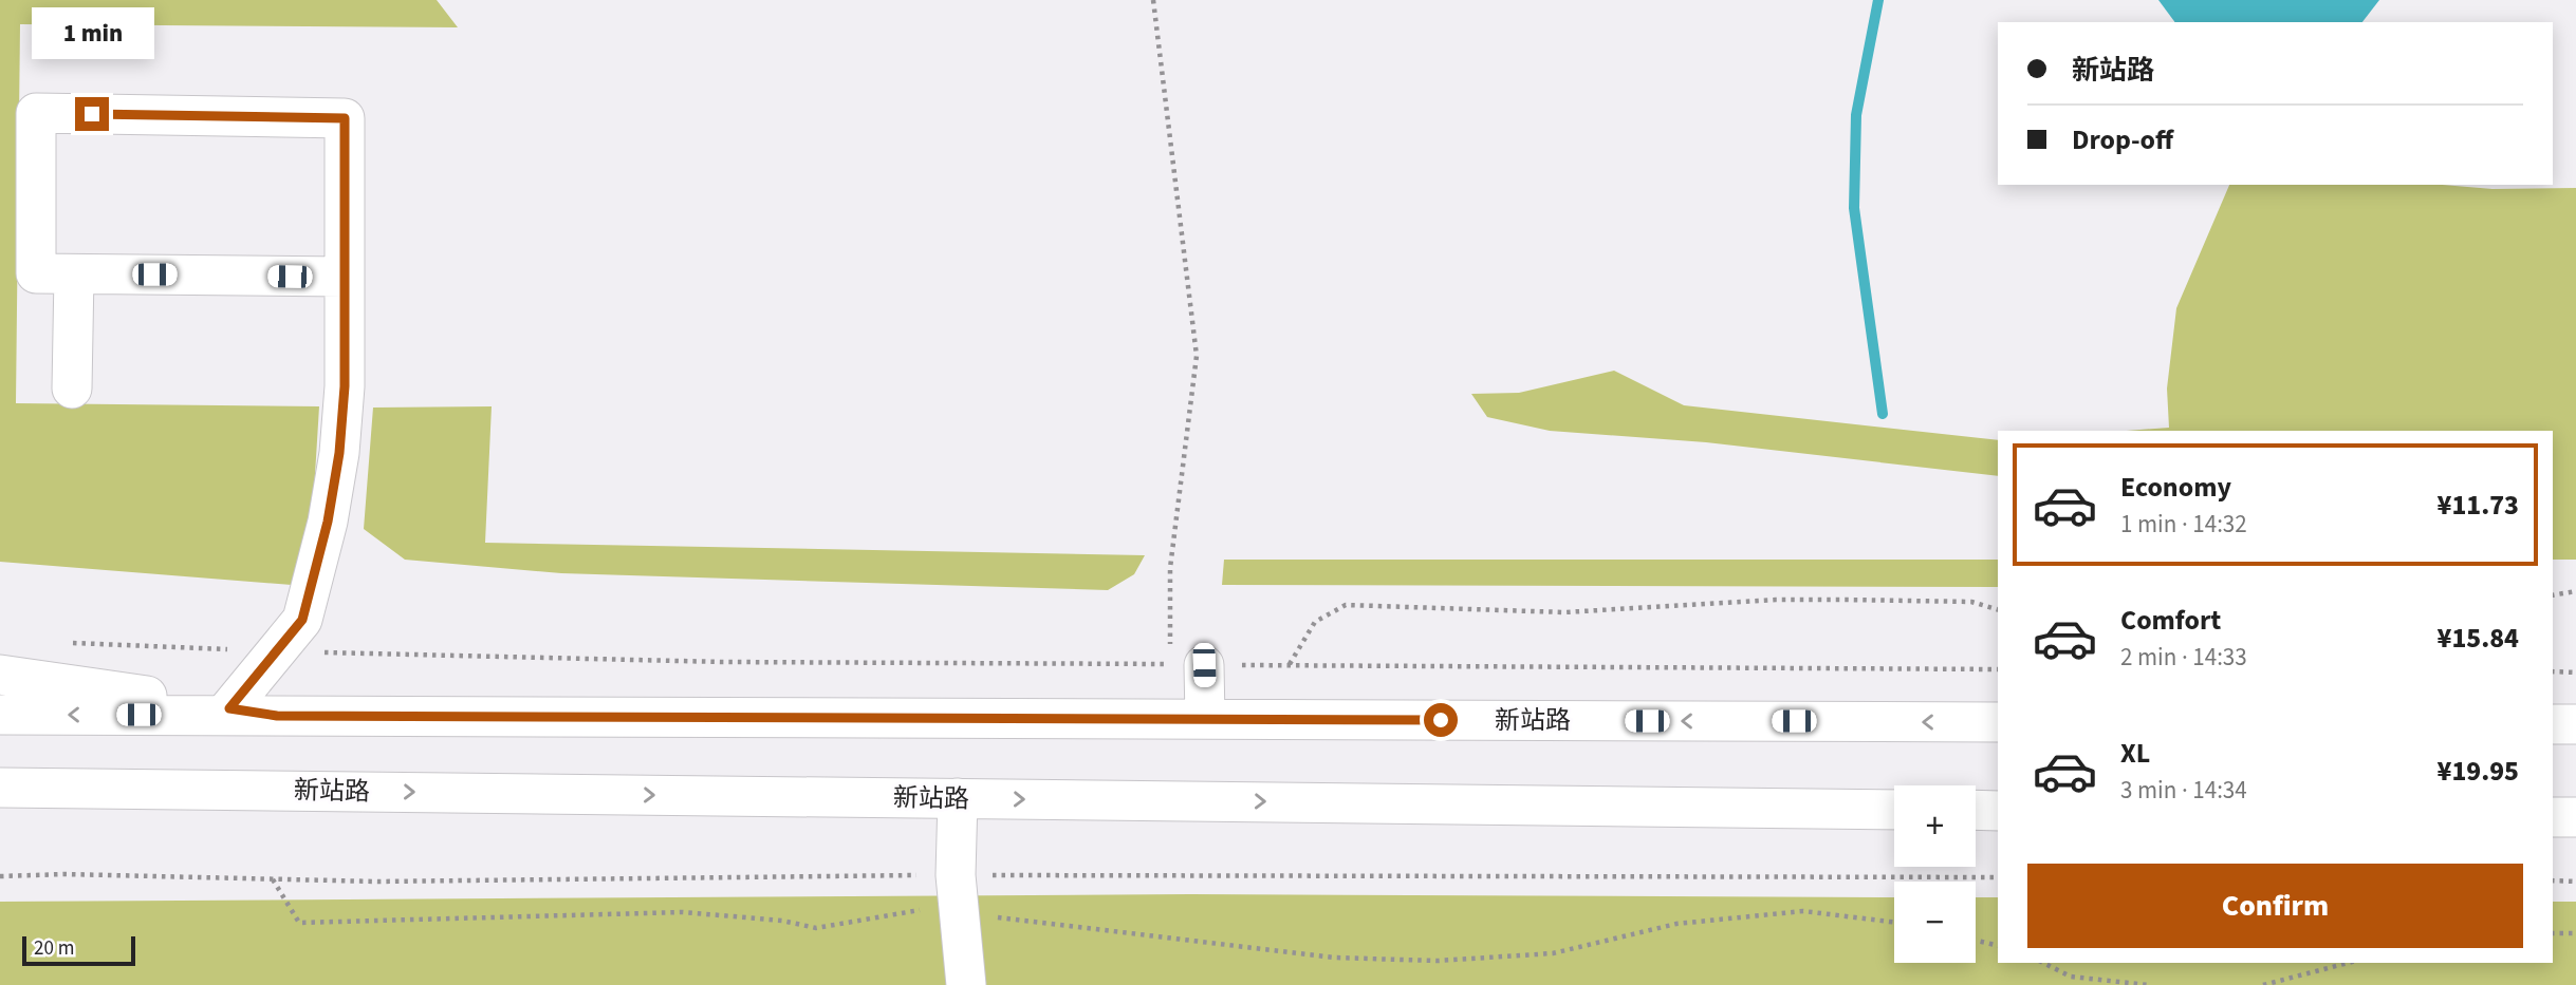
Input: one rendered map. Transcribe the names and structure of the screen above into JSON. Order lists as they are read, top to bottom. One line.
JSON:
{"streets":{"street":["新站路"]},"scale_bar":"20 m","page":{"bubble":"1 min","banner":["新站路","Drop-off"],"list":[{"name":"Economy","note":"1 min · 14:32","value":"¥11.73"},{"name":"Comfort","note":"2 min · 14:33","value":"¥15.84"},{"name":"XL","note":"3 min · 14:34","value":"¥19.95"}],"map_buttons":["+","−"],"buttons":"Confirm","scale":"20 m"}}
